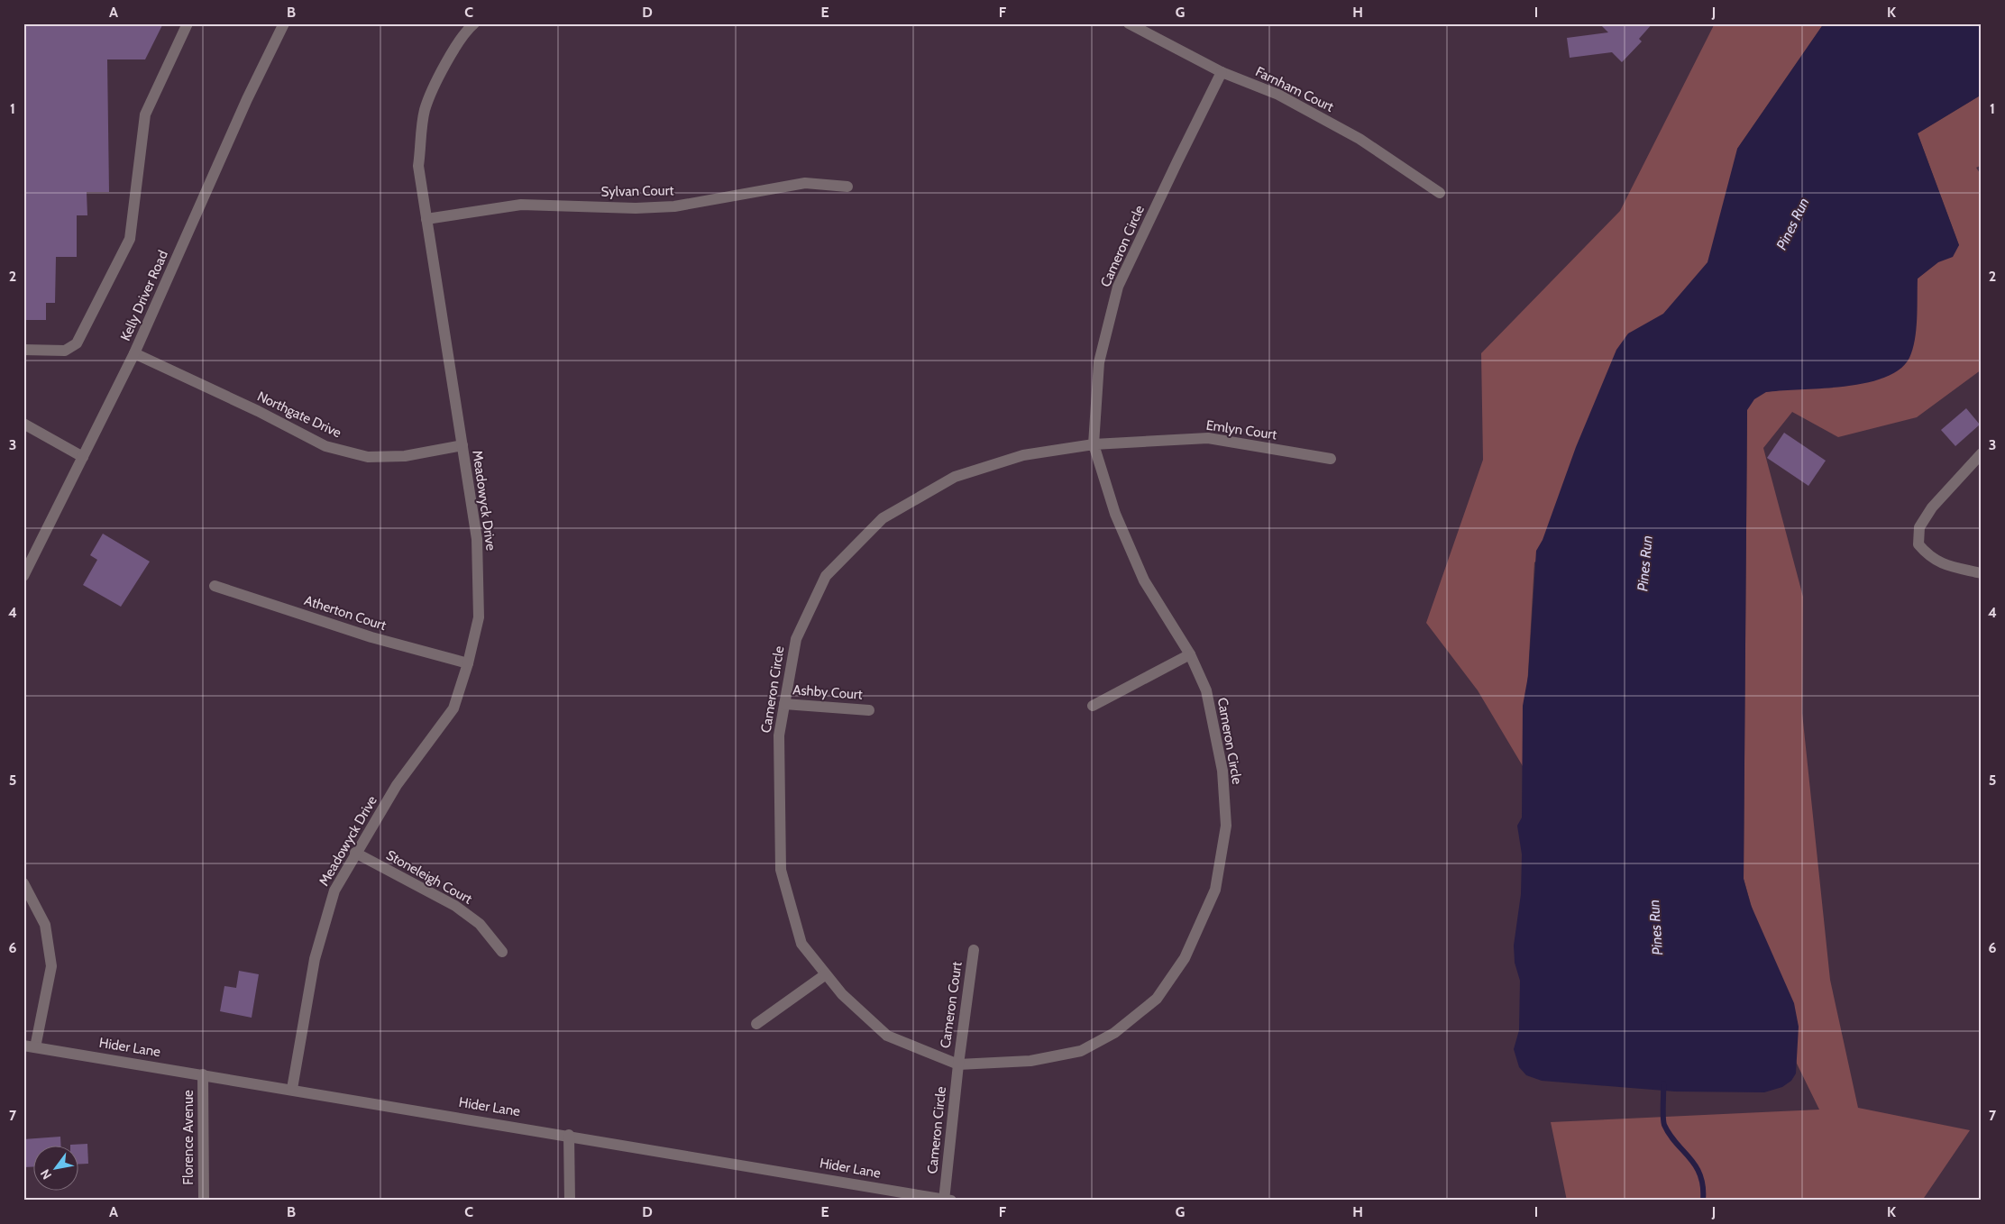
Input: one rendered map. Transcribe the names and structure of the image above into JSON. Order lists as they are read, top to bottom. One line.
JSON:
{"streets":{"street":["Farnham Court","Sylvan Court","Cameron Circle","Kelly Driver Road","Northgate Drive","Emlyn Court","Meadowyck Drive","Atherton Court","Ashby Court","Stoneleigh Court","Cameron Court","Hider Lane","Florence Avenue"]},"crossings":[["Farnham Court","Cameron Circle"],["Sylvan Court","Meadowyck Drive"],["Cameron Circle","Emlyn Court"],["Cameron Circle","Ashby Court"],["Cameron Circle","Cameron Court"],["Cameron Circle","Hider Lane"],["Kelly Driver Road","Northgate Drive"],["Northgate Drive","Meadowyck Drive"],["Meadowyck Drive","Atherton Court"],["Meadowyck Drive","Stoneleigh Court"],["Meadowyck Drive","Hider Lane"],["Hider Lane","Florence Avenue"]],"water":["Pines Run"],"north":"bottom left","grid":{"columns":["A","B","C","D","E","F","G","H","I","J","K"],"rows":["1","2","3","4","5","6","7"]}}
